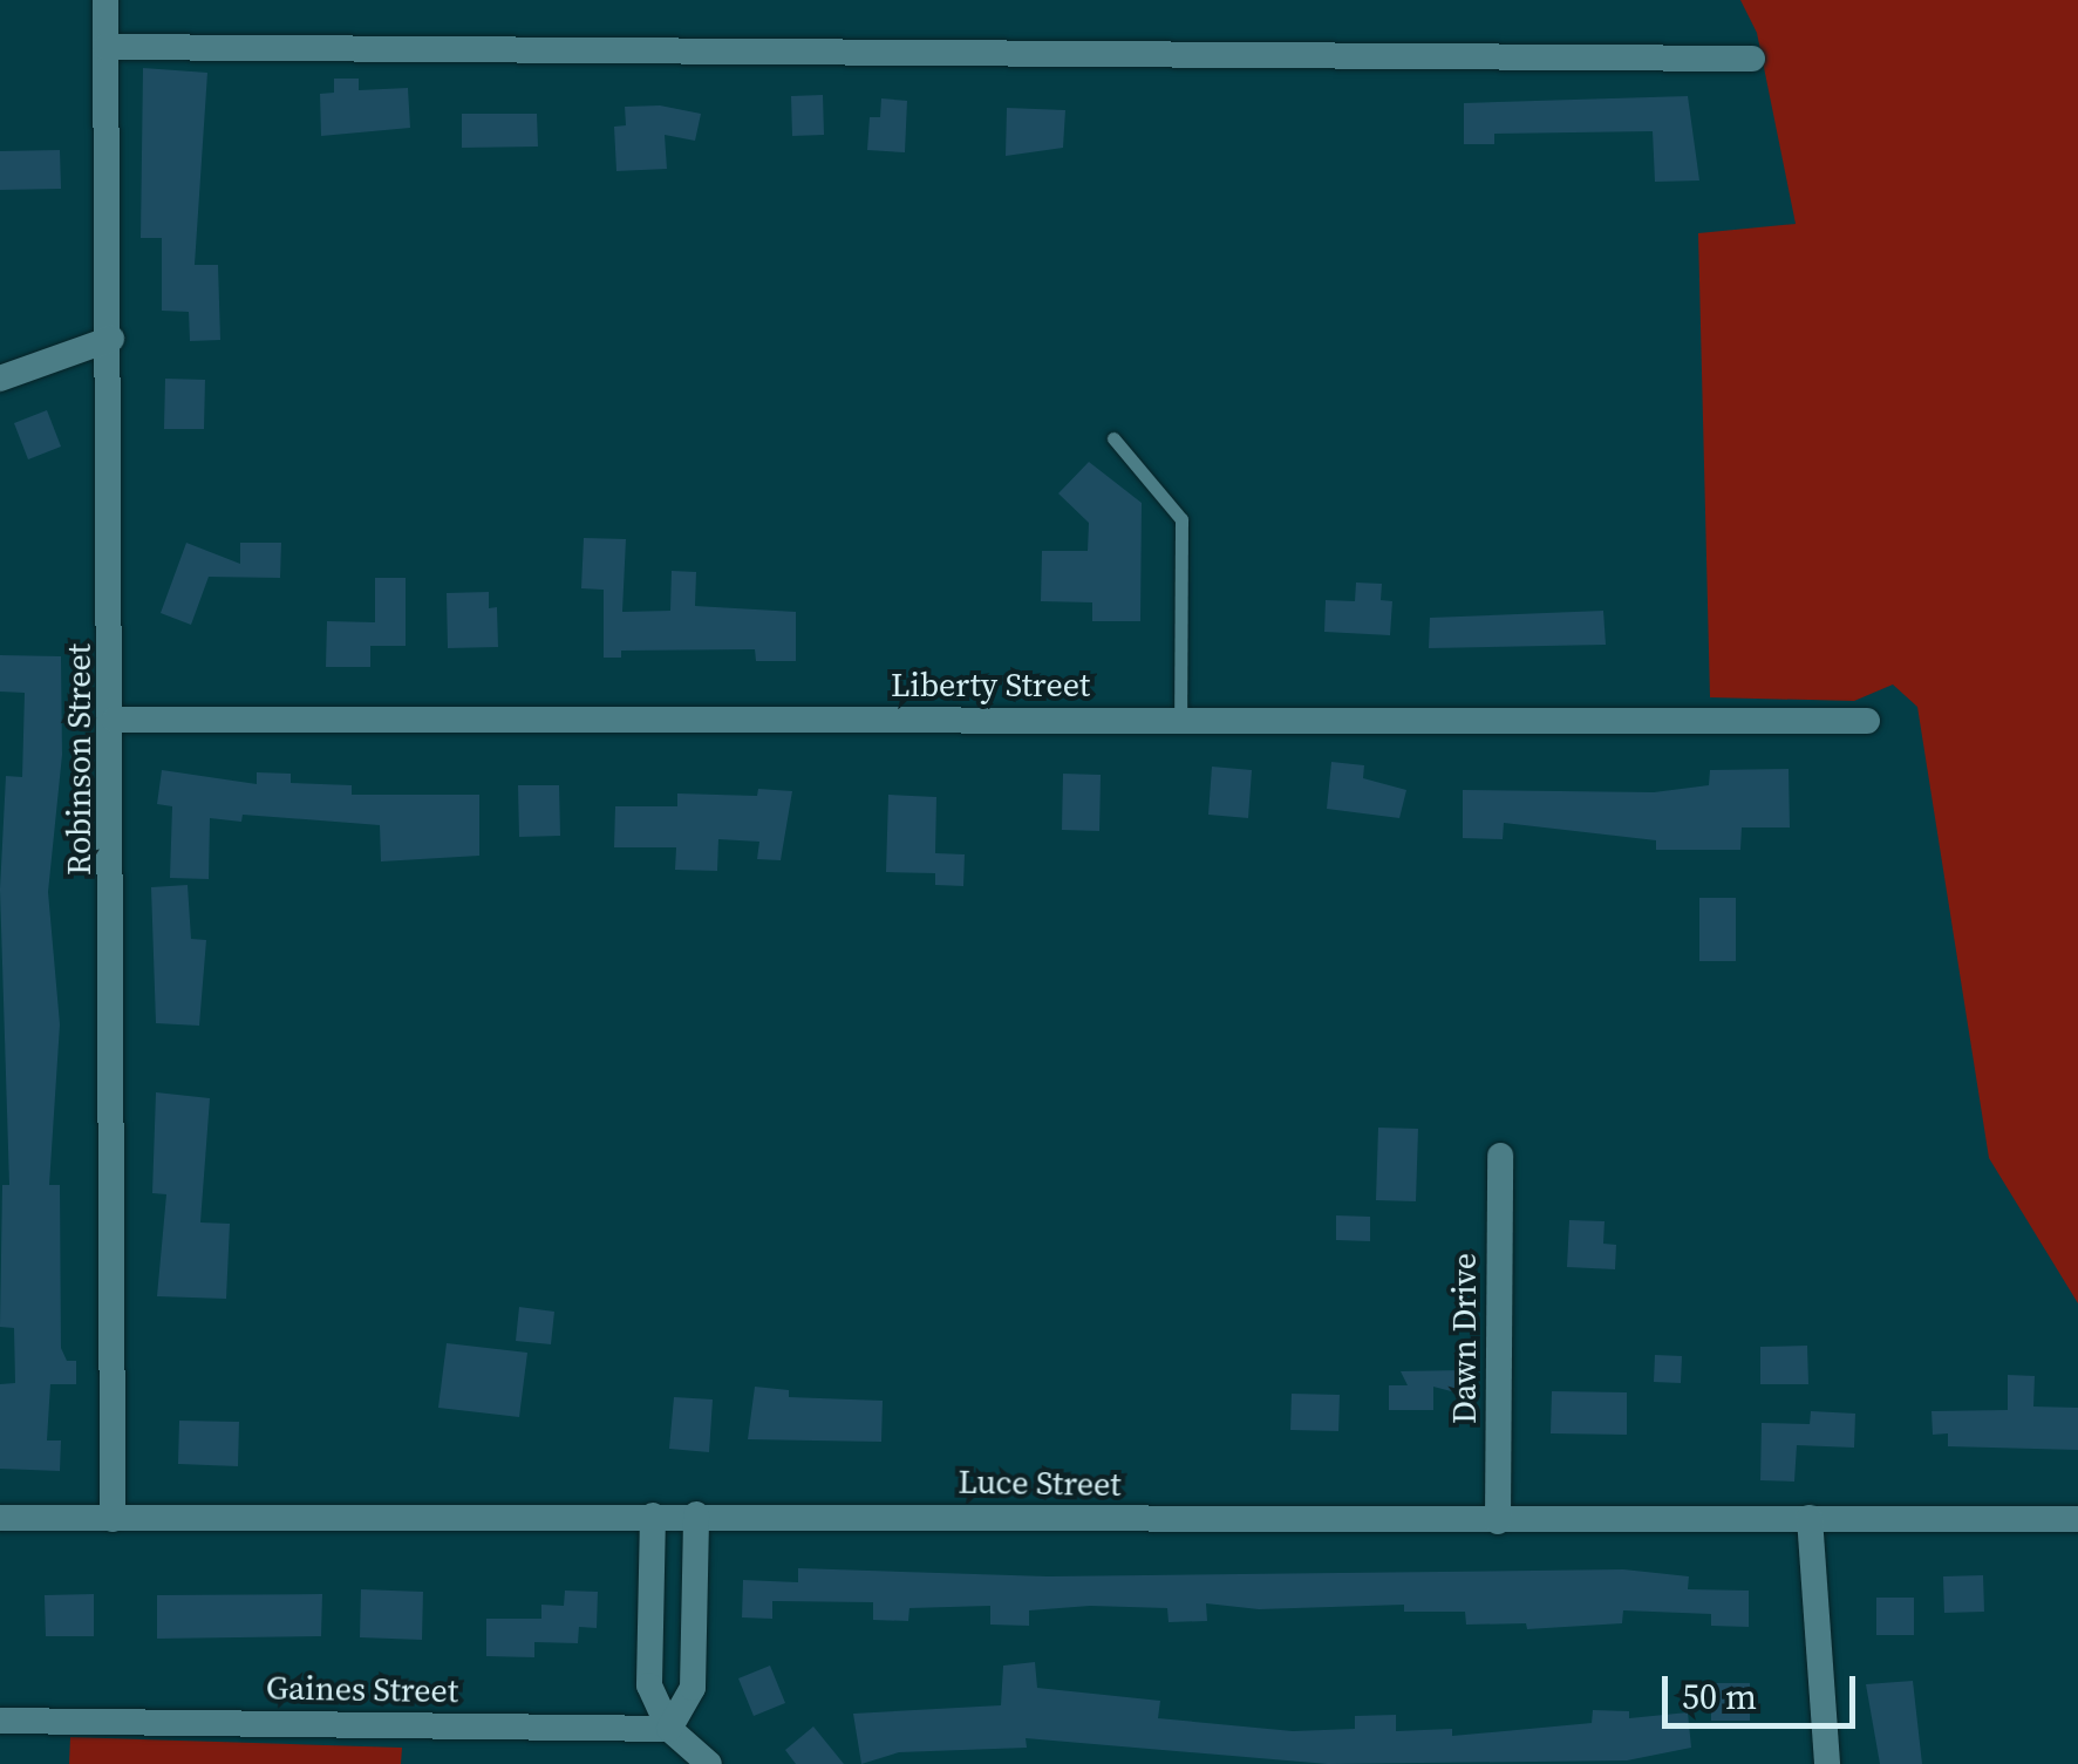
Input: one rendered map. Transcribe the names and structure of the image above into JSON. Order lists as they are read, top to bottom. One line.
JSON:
{"streets":{"street":["Liberty Street","Robinson Street","Dawn Drive","Luce Street","Gaines Street"]},"crossings":[["Liberty Street","Robinson Street"],["Robinson Street","Luce Street"],["Dawn Drive","Luce Street"]],"scale_bar":"50 m"}
